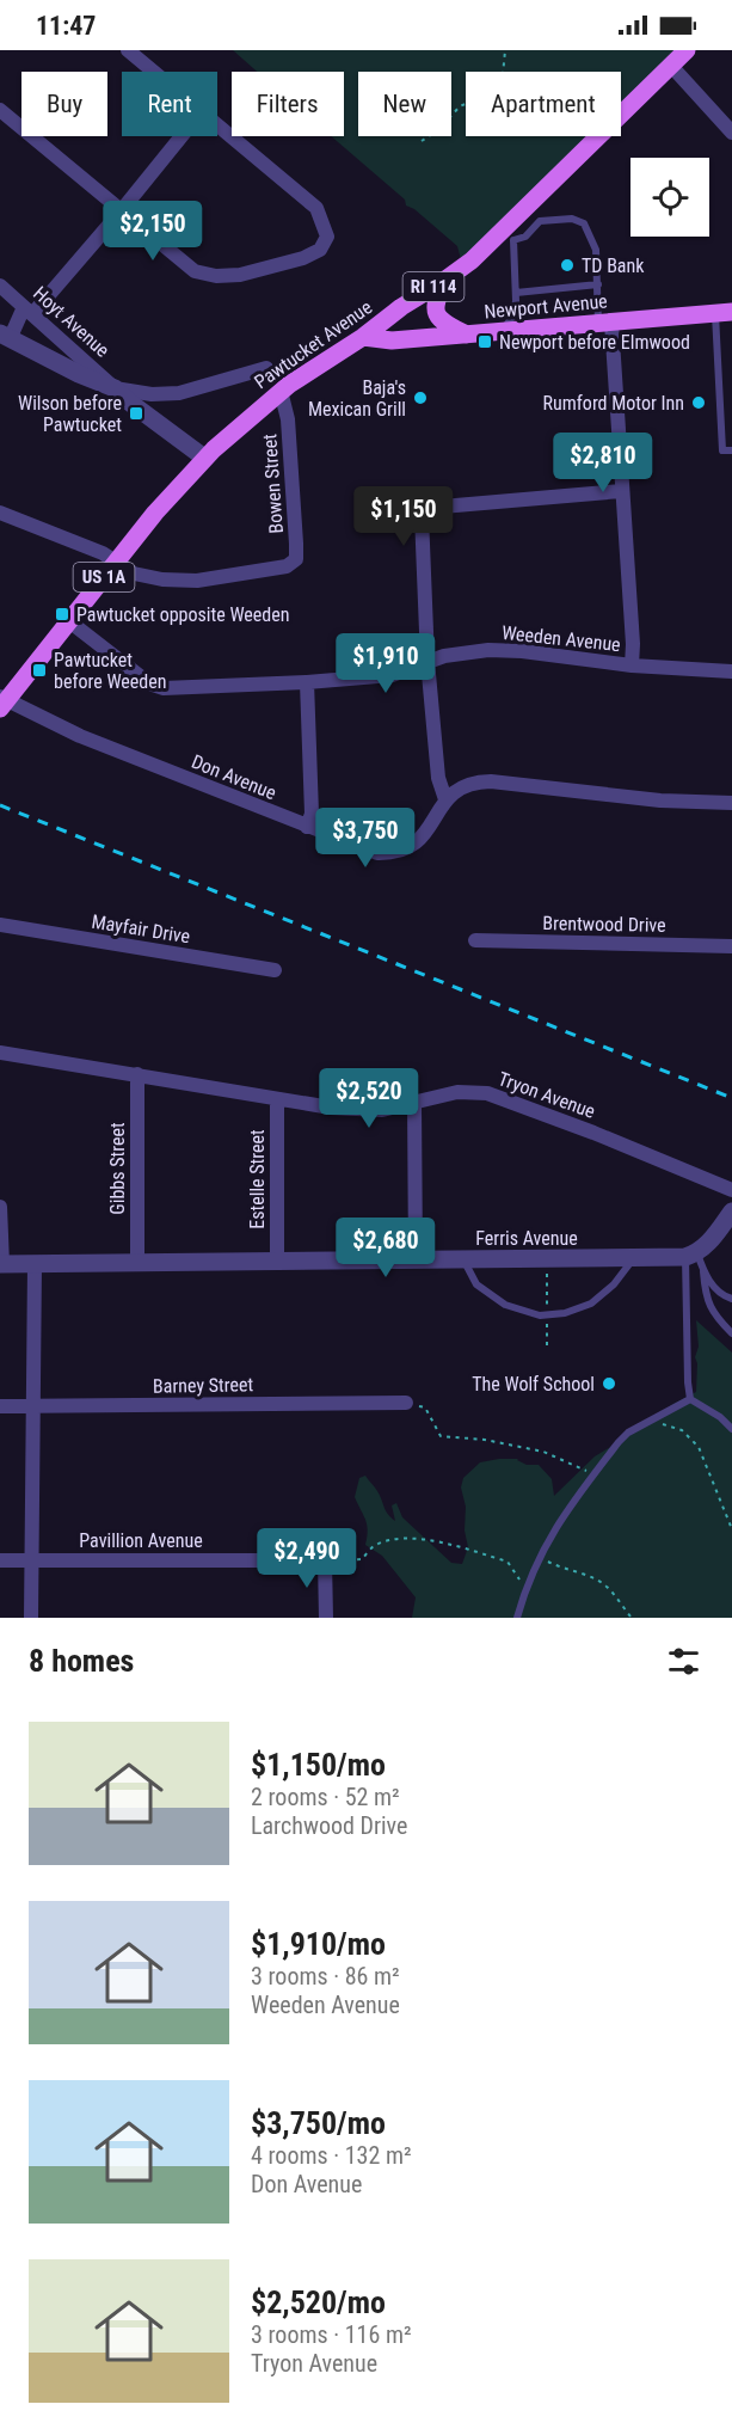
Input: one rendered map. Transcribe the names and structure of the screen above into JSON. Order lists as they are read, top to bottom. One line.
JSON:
{"streets":{"main road":["RI 114","Newport Avenue","Pawtucket Avenue","US 1A"],"street":["Hoyt Avenue","Bowen Street","Weeden Avenue","Don Avenue","Brentwood Drive","Mayfair Drive","Tryon Avenue","Gibbs Street","Estelle Street","Ferris Avenue","Barney Street","Pavillion Avenue"]},"crossings":[["Newport Avenue","Pawtucket Avenue"],["Hoyt Avenue","Pawtucket Avenue"],["Pawtucket Avenue","Bowen Street"],["Pawtucket Avenue","Weeden Avenue"],["Pawtucket Avenue","Don Avenue"],["Tryon Avenue","Gibbs Street"],["Tryon Avenue","Estelle Street"],["Gibbs Street","Ferris Avenue"],["Estelle Street","Ferris Avenue"]],"places":{"other":["TD Bank","Baja's Mexican Grill","Rumford Motor Inn","The Wolf School"],"transit":["Newport before Elmwood","Wilson before Pawtucket","Pawtucket opposite Weeden","Pawtucket before Weeden"]},"page":{"status":"11:47","chip":["Buy","Rent","Filters","New","Apartment"],"price":["$2,150","$2,810","$1,150","$1,910","$3,750","$2,520","$2,680","$2,490"],"heading":"8 homes","list":[{"name":"$1,150/mo","note":"2 rooms · 52 m² · Larchwood Drive"},{"name":"$1,910/mo","note":"3 rooms · 86 m² · Weeden Avenue"},{"name":"$3,750/mo","note":"4 rooms · 132 m² · Don Avenue"},{"name":"$2,520/mo","note":"3 rooms · 116 m² · Tryon Avenue"}]}}
